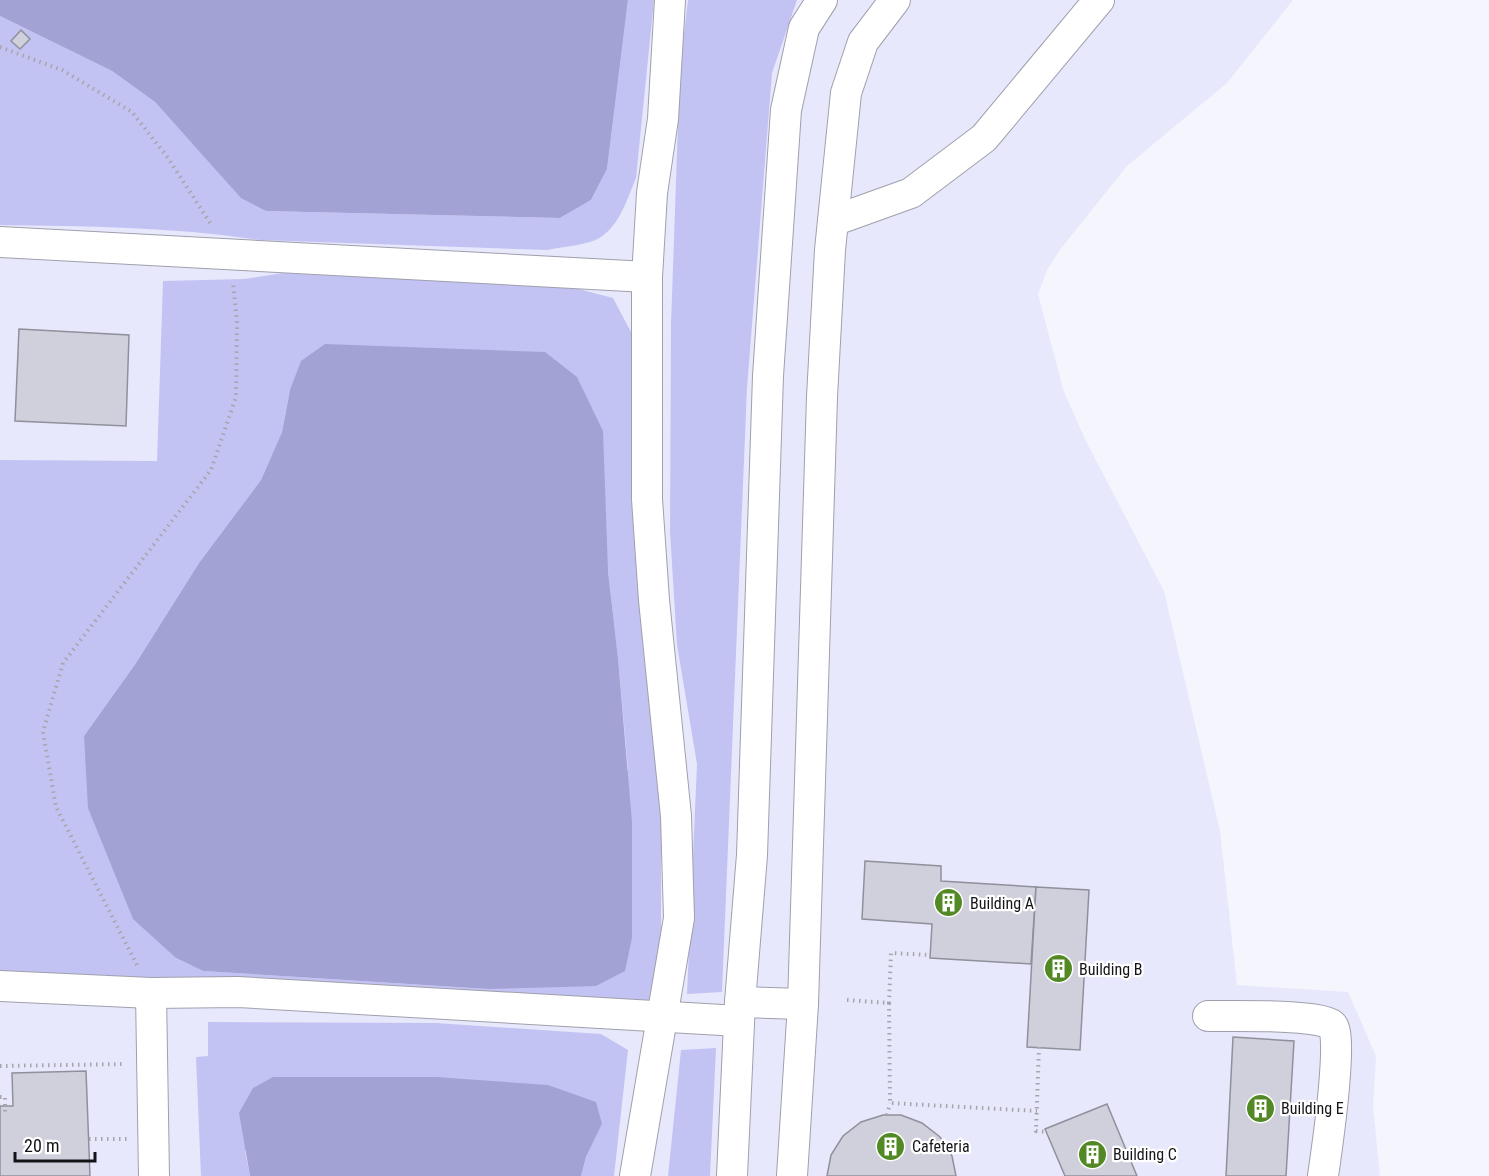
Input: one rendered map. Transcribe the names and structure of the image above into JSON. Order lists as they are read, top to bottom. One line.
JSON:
{"places":{"building":["Building A","Building B","Building E","Cafeteria","Building C"]},"scale_bar":"20 m"}
